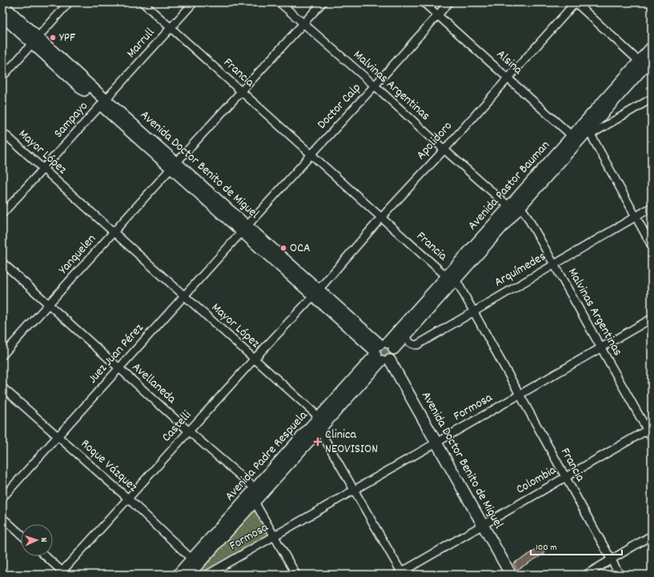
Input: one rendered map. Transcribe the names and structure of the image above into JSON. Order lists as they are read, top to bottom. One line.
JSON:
{"streets":{"main road":["Avenida Doctor Benito de Miguel","Avenida Pastor Bauman","Avenida Padre Respuela"],"street":["Marrull","Alsina","Francia","Malvinas Argentinas","Doctor Calp","Sampayo","Apolidoro","Mayor López","Yanquelen","Arquímedes","Juez Juan Pérez","Avellaneda","Formosa","Castelli","Roque Vázquez","Colombia"]},"crossings":[["Marrull","Francia"],["Marrull","Sampayo"],["Marrull","Avenida Doctor Benito de Miguel"],["Alsina","Doctor Calp"],["Alsina","Apolidoro"],["Alsina","Avenida Pastor Bauman"],["Francia","Doctor Calp"],["Francia","Apolidoro"],["Francia","Avenida Pastor Bauman"],["Francia","Yanquelen"],["Francia","Arquímedes"],["Francia","Formosa"],["Francia","Colombia"],["Malvinas Argentinas","Doctor Calp"],["Malvinas Argentinas","Apolidoro"],["Malvinas Argentinas","Avenida Pastor Bauman"],["Malvinas Argentinas","Yanquelen"],["Malvinas Argentinas","Arquímedes"],["Malvinas Argentinas","Formosa"],["Malvinas Argentinas","Colombia"],["Doctor Calp","Avenida Doctor Benito de Miguel"],["Doctor Calp","Juez Juan Pérez"],["Sampayo","Mayor López"],["Sampayo","Avenida Doctor Benito de Miguel"],["Apolidoro","Avenida Doctor Benito de Miguel"],["Apolidoro","Castelli"],["Mayor López","Yanquelen"],["Mayor López","Juez Juan Pérez"],["Mayor López","Castelli"],["Mayor López","Avenida Padre Respuela"],["Avenida Doctor Benito de Miguel","Avenida Pastor Bauman"],["Avenida Doctor Benito de Miguel","Yanquelen"],["Avenida Doctor Benito de Miguel","Juez Juan Pérez"],["Avenida Doctor Benito de Miguel","Formosa"],["Avenida Doctor Benito de Miguel","Castelli"],["Avenida Doctor Benito de Miguel","Avenida Padre Respuela"],["Avenida Doctor Benito de Miguel","Colombia"],["Avenida Pastor Bauman","Arquímedes"],["Avenida Pastor Bauman","Avenida Padre Respuela"],["Yanquelen","Avellaneda"],["Juez Juan Pérez","Avellaneda"],["Juez Juan Pérez","Roque Vázquez"],["Avellaneda","Formosa"],["Avellaneda","Castelli"],["Avellaneda","Avenida Padre Respuela"],["Castelli","Roque Vázquez"],["Avenida Padre Respuela","Roque Vázquez"]],"places":{"other":["YPF","OCA"],"health":["Clinica NEOVISION"]},"scale_bar":"100 m","north":"right"}
